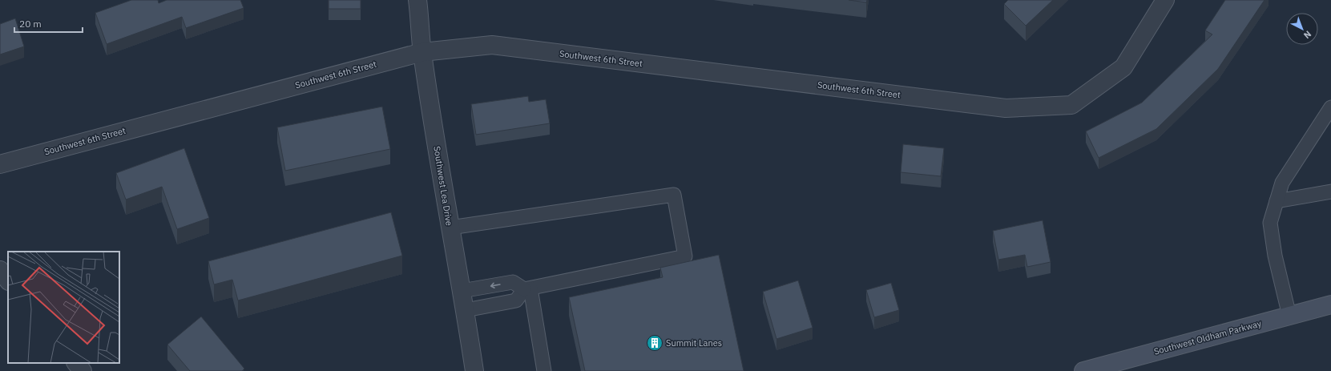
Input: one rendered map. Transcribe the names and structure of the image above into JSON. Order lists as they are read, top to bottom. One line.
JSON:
{"streets":{"street":["Southwest 6th Street","Southwest Lea Drive","Southwest Oldham Parkway"]},"crossings":[["Southwest 6th Street","Southwest Lea Drive"]],"places":{"building":["Summit Lanes"]},"scale_bar":"20 m","north":"bottom right"}
